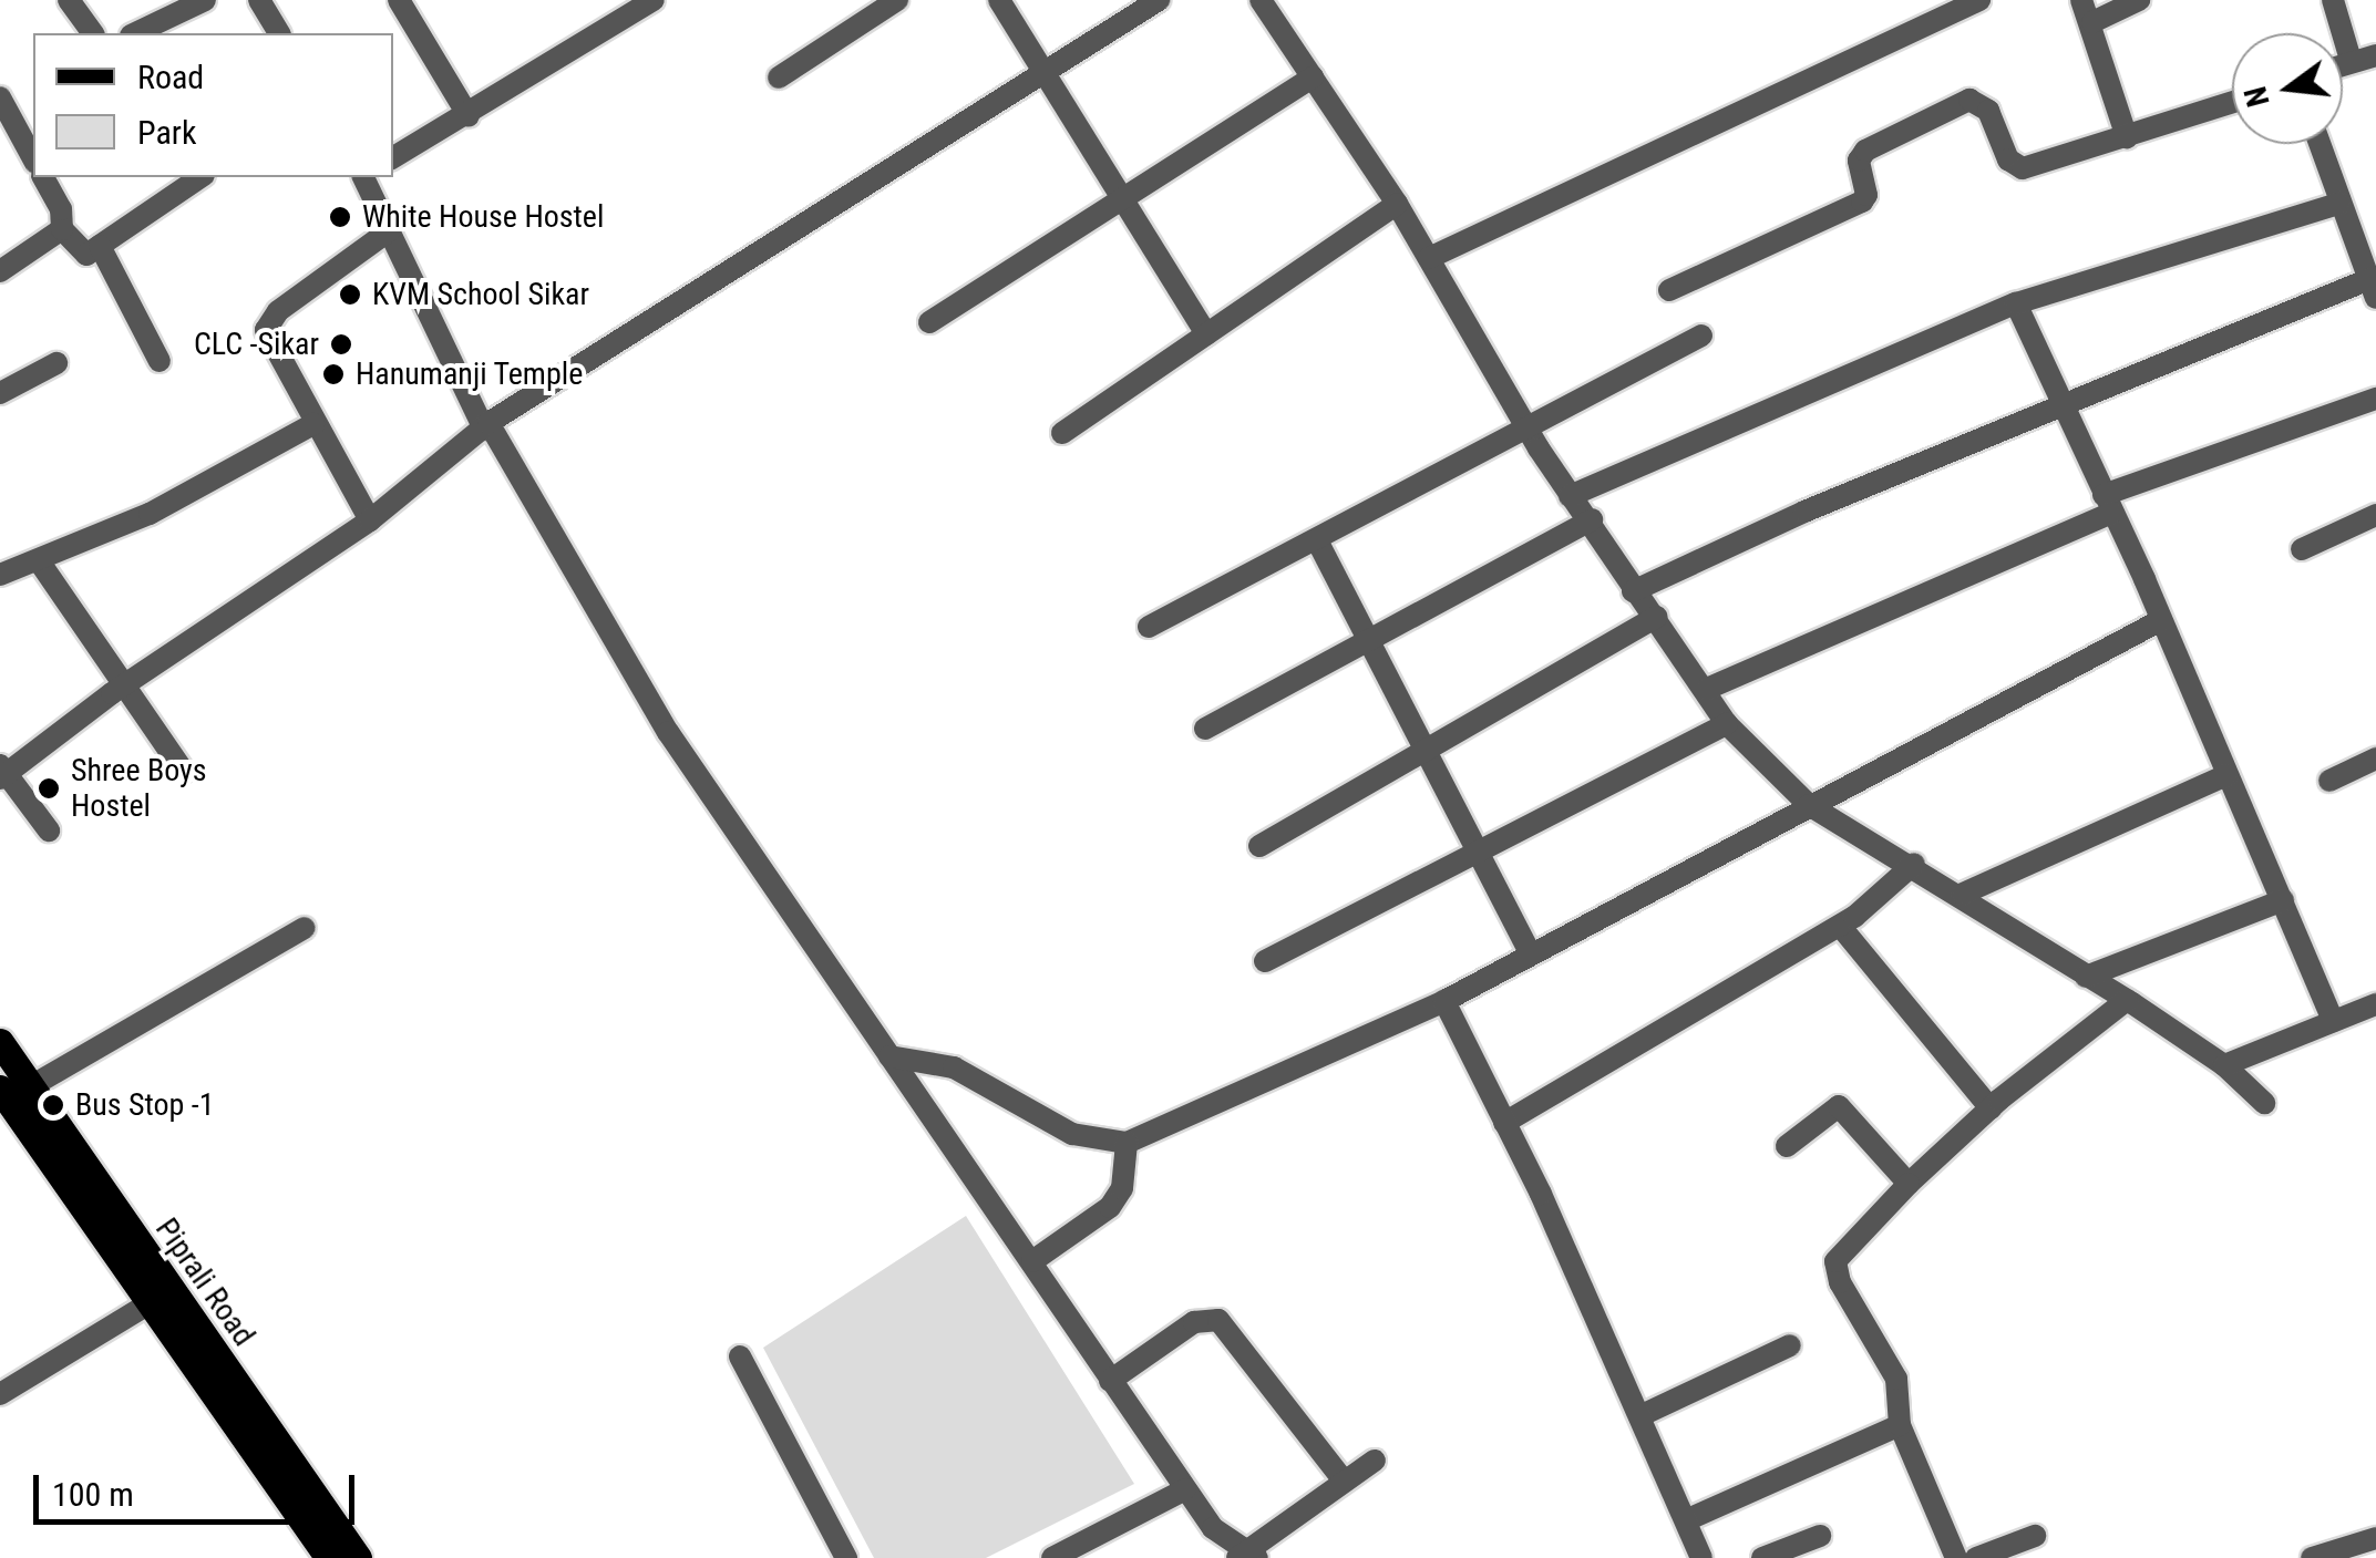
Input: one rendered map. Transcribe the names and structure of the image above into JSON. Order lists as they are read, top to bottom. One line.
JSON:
{"streets":{"main road":["Piprali Road"]},"places":["White House Hostel","KVM School Sikar","CLC -Sikar","Hanumanji Temple","Shree Boys Hostel","Bus Stop -1"],"legend":["Road","Park"],"scale_bar":"100 m","north":"left"}
